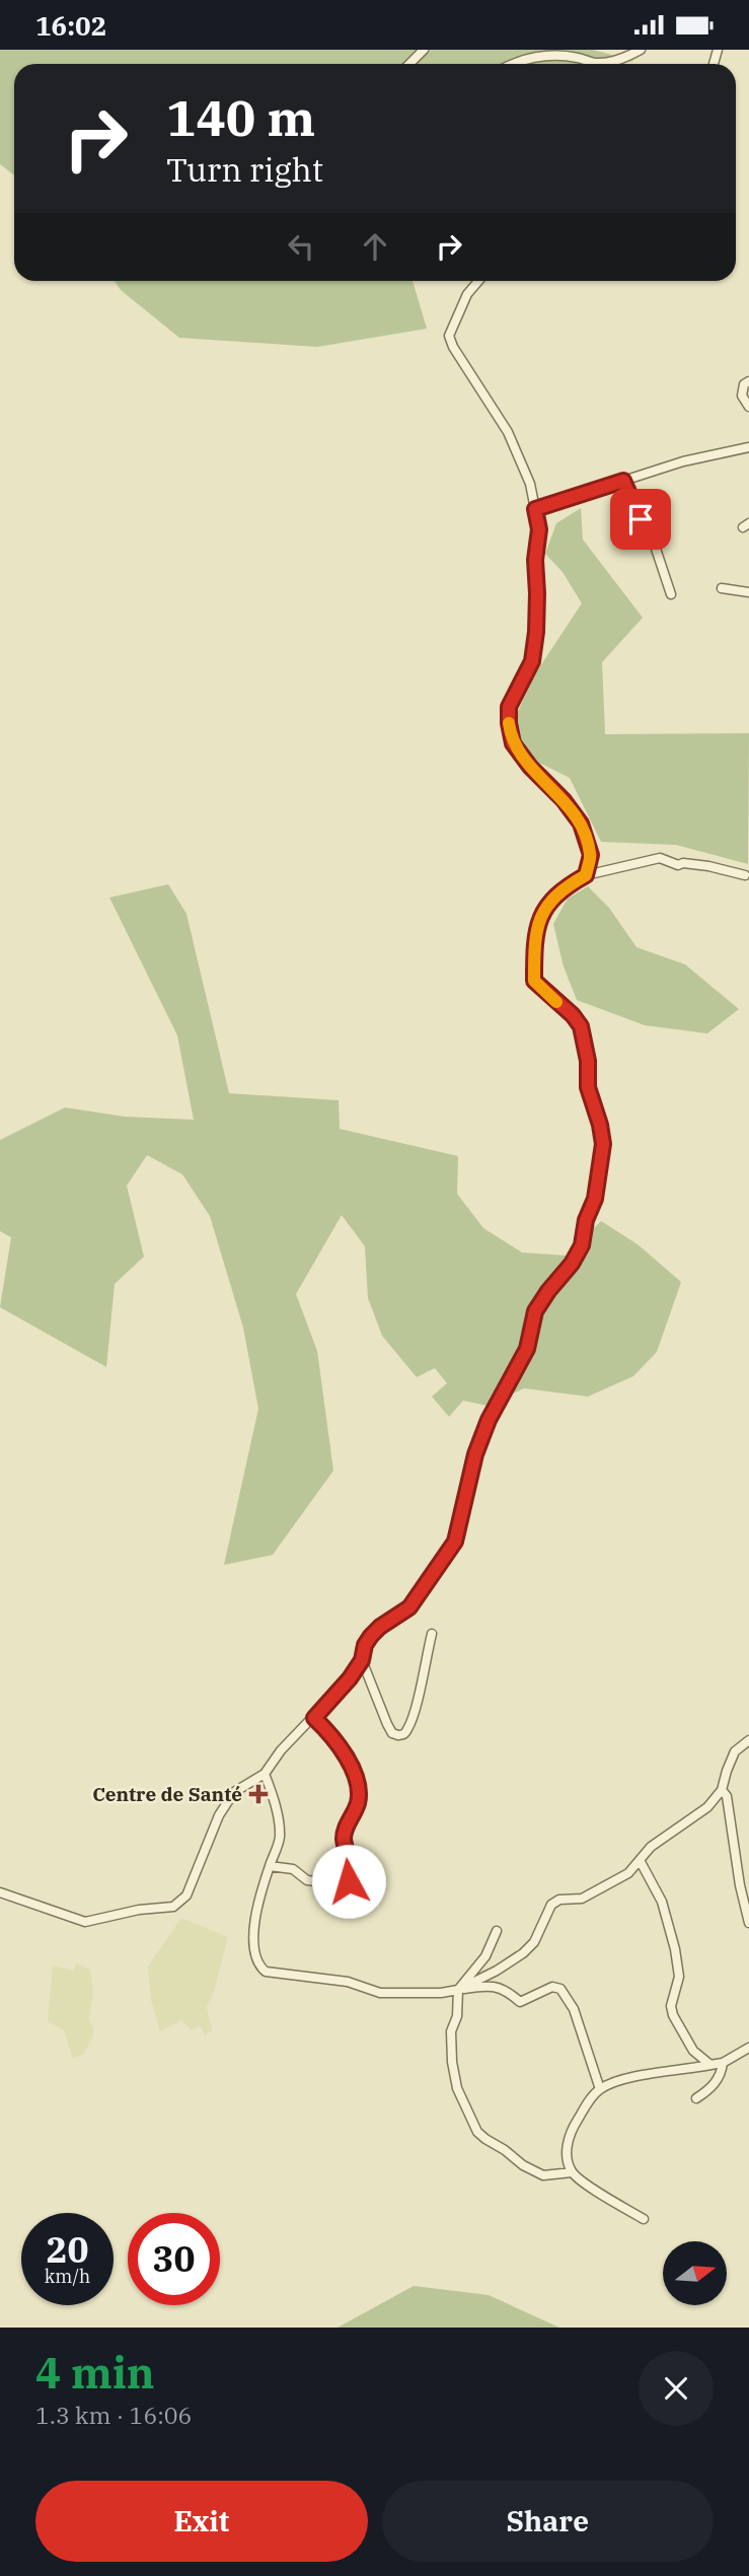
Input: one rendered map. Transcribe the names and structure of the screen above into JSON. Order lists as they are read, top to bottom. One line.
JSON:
{"places":{"health":["Centre de Santé"]},"north":"right","page":{"status":"16:02","turn":["140 m","Turn right"],"speed":"20 km/h","limit":"30","heading":["4 min","1.3 km · 16:06"],"buttons":["Exit","Share"]}}
